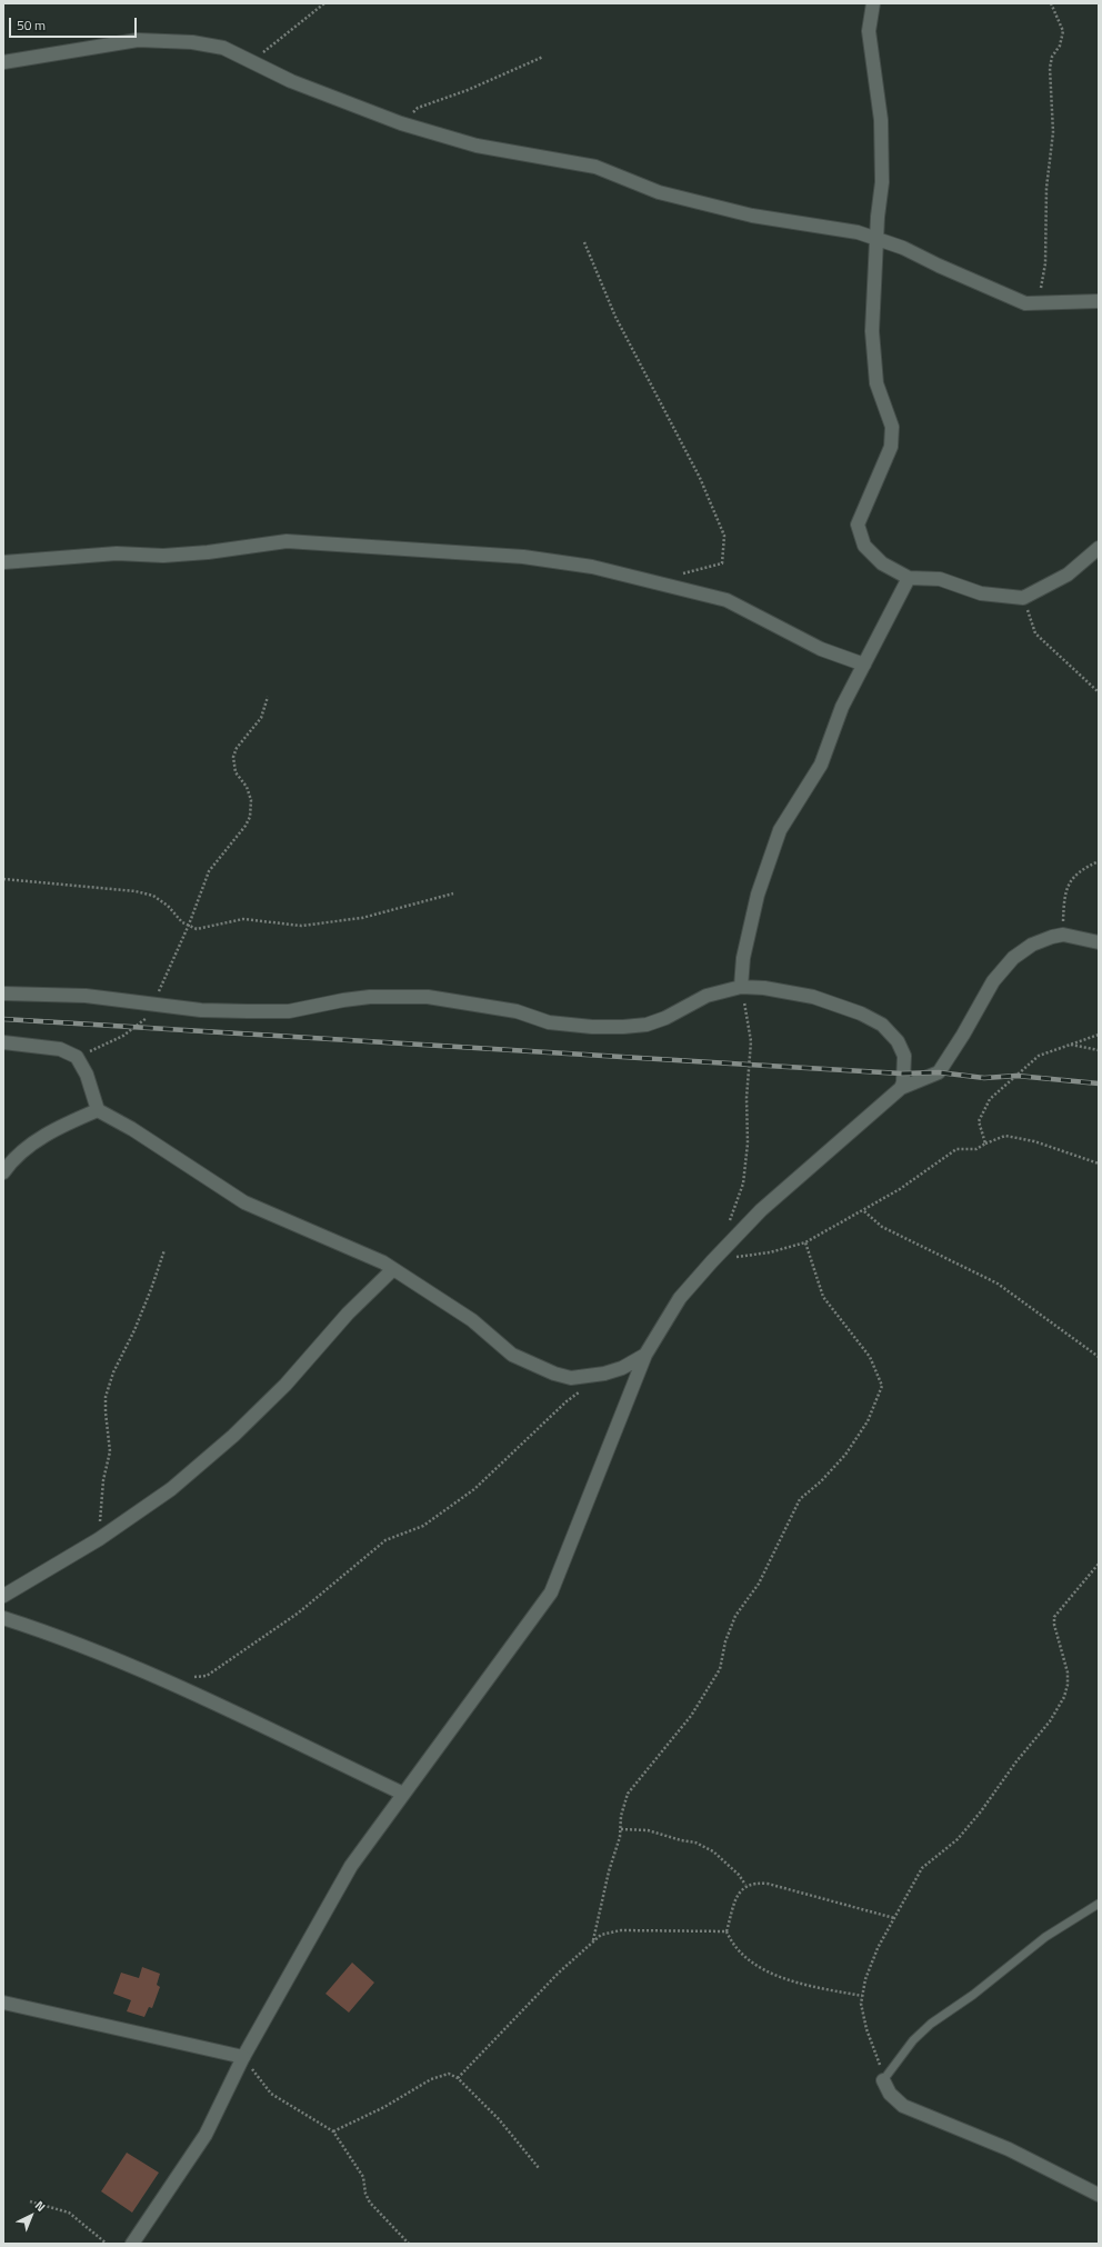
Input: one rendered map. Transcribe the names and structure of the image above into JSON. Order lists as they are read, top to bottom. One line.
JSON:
{"scale_bar":"50 m","north":"top right"}
